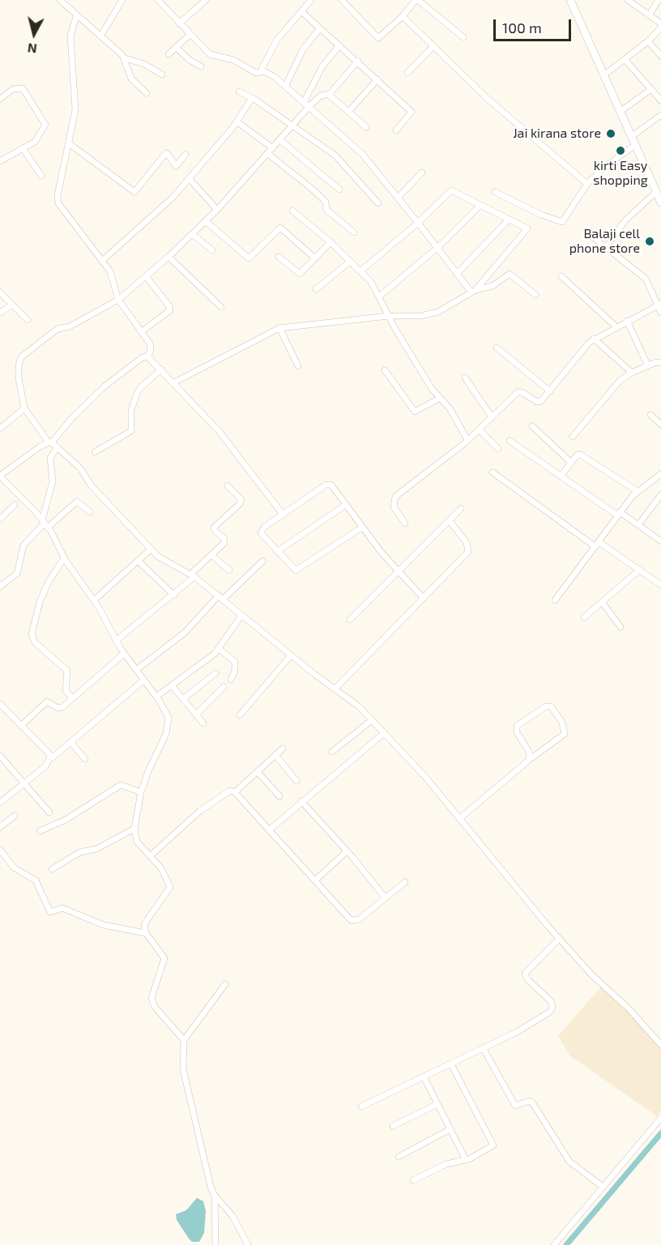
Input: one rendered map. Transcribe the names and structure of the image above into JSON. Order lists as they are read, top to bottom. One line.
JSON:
{"places":["Jai kirana store","kirti Easy shopping","Balaji cell phone store"],"scale_bar":"100 m","north":"bottom"}
